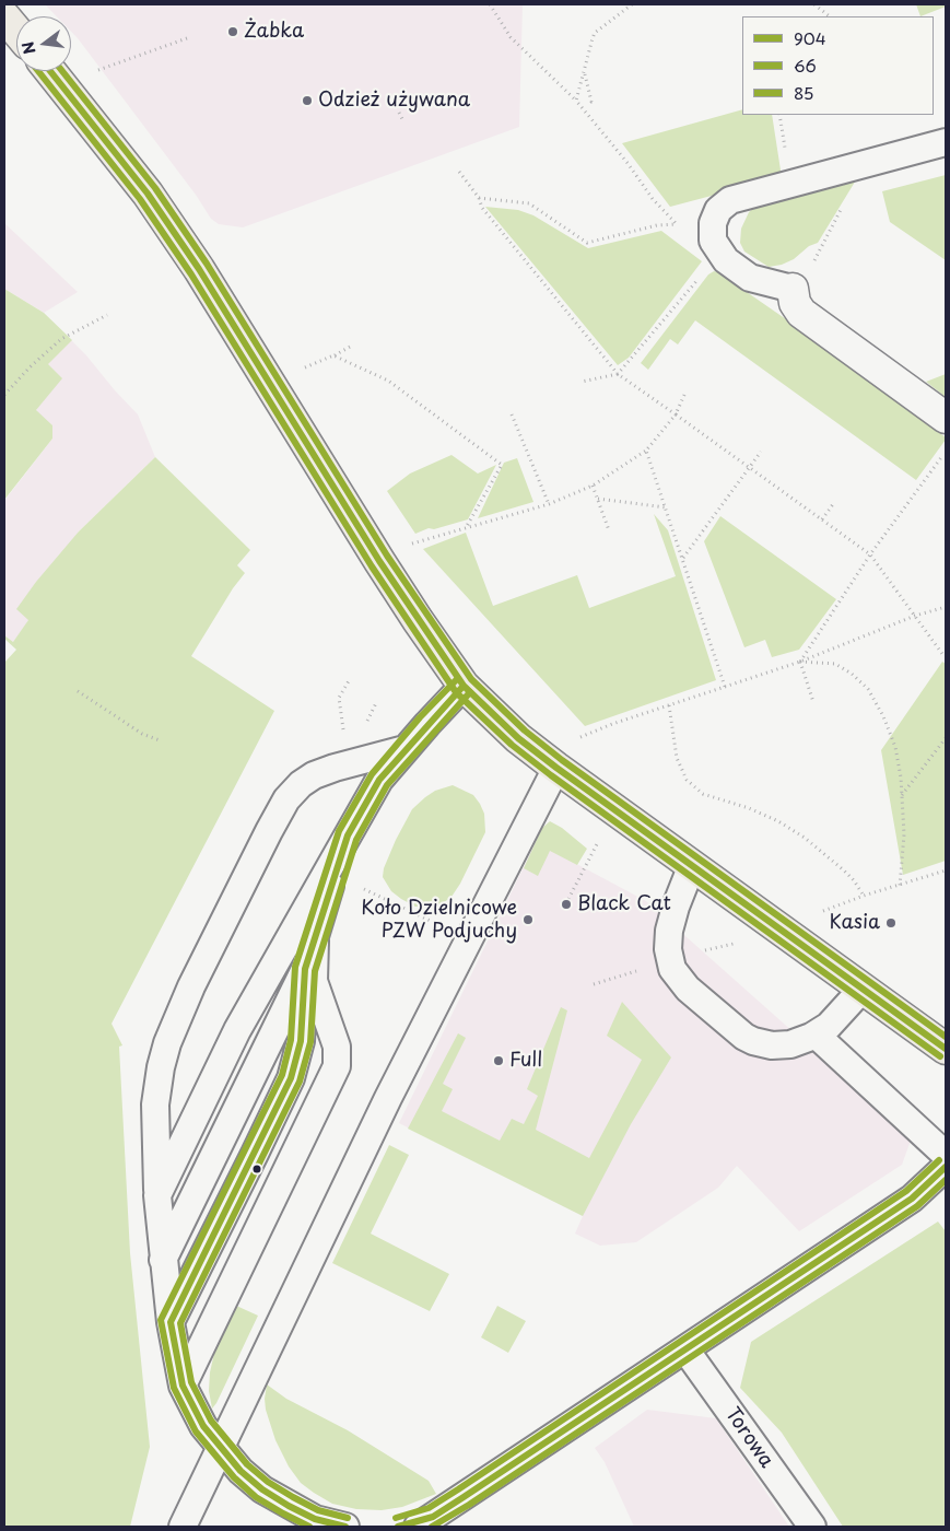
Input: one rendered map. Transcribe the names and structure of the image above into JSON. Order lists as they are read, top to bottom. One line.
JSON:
{"streets":{"lane":["Torowa"]},"places":["Żabka","Odzież używana","Black Cat","Koło Dzielnicowe PZW Podjuchy","Kasia","Full"],"lines":["transit line 904","transit line 66","transit line 85"],"legend":["904","66","85"],"north":"left"}
